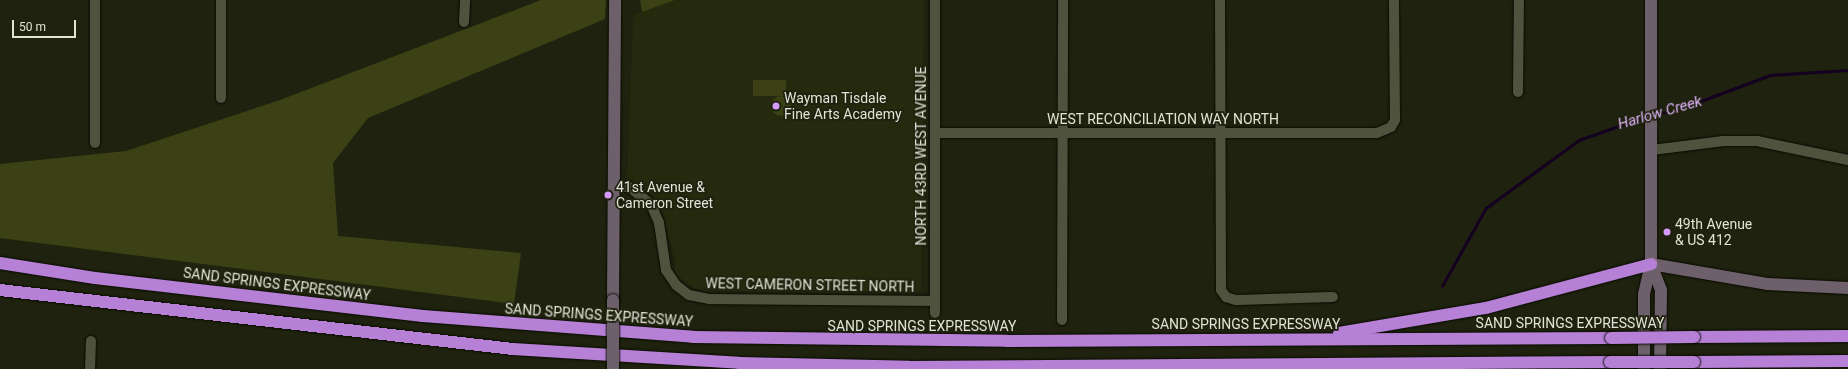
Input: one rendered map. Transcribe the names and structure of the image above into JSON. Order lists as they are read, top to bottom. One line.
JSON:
{"streets":{"highway":["SAND SPRINGS EXPRESSWAY"],"street":["WEST RECONCILIATION WAY NORTH","NORTH 43RD WEST AVENUE","WEST CAMERON STREET NORTH"]},"crossings":[["WEST RECONCILIATION WAY NORTH","NORTH 43RD WEST AVENUE"],["NORTH 43RD WEST AVENUE","WEST CAMERON STREET NORTH"]],"water":["Harlow Creek"],"places":["Wayman Tisdale Fine Arts Academy","41st Avenue & Cameron Street","49th Avenue & US 412"],"scale_bar":"50 m"}
